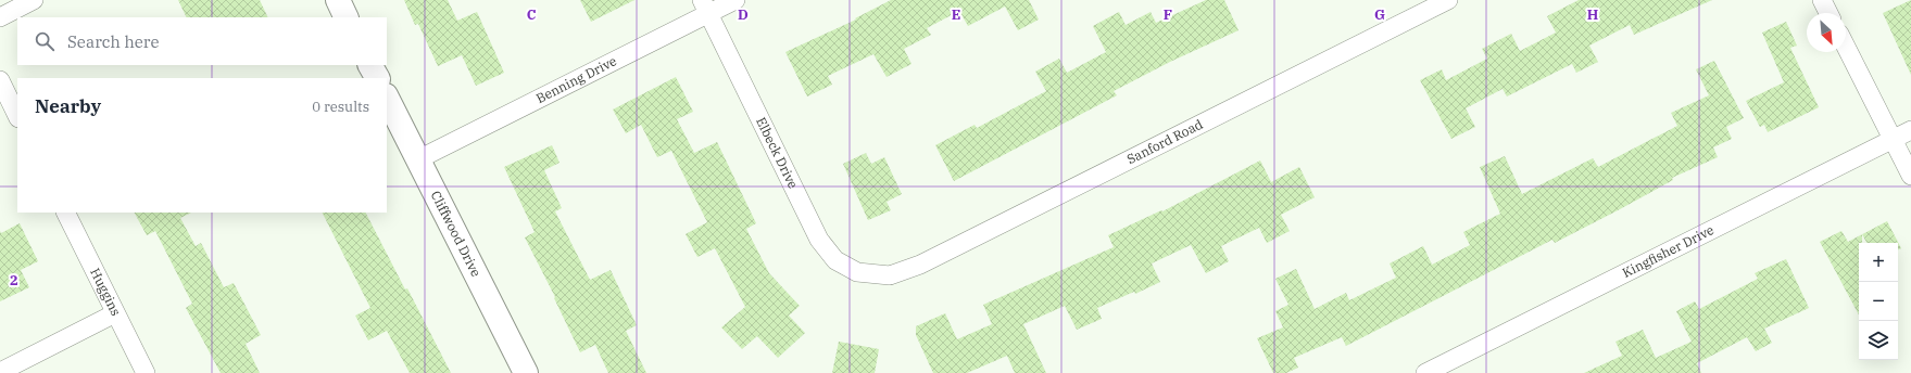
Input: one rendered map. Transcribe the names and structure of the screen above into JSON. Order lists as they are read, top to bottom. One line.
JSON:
{"streets":{"street":["Benning Drive","Sanford Road","Elbeck Drive","Cliffwood Drive","Kingfisher Drive","Huggins"]},"crossings":[["Benning Drive","Elbeck Drive"],["Benning Drive","Cliffwood Drive"],["Sanford Road","Elbeck Drive"]],"north":"bottom right","page":{"search":"Search here","heading":["Nearby","0 results"],"map_buttons":["+","−"]},"grid":{"columns":["C","D","E","F","G","H"],"rows":["2"]}}
